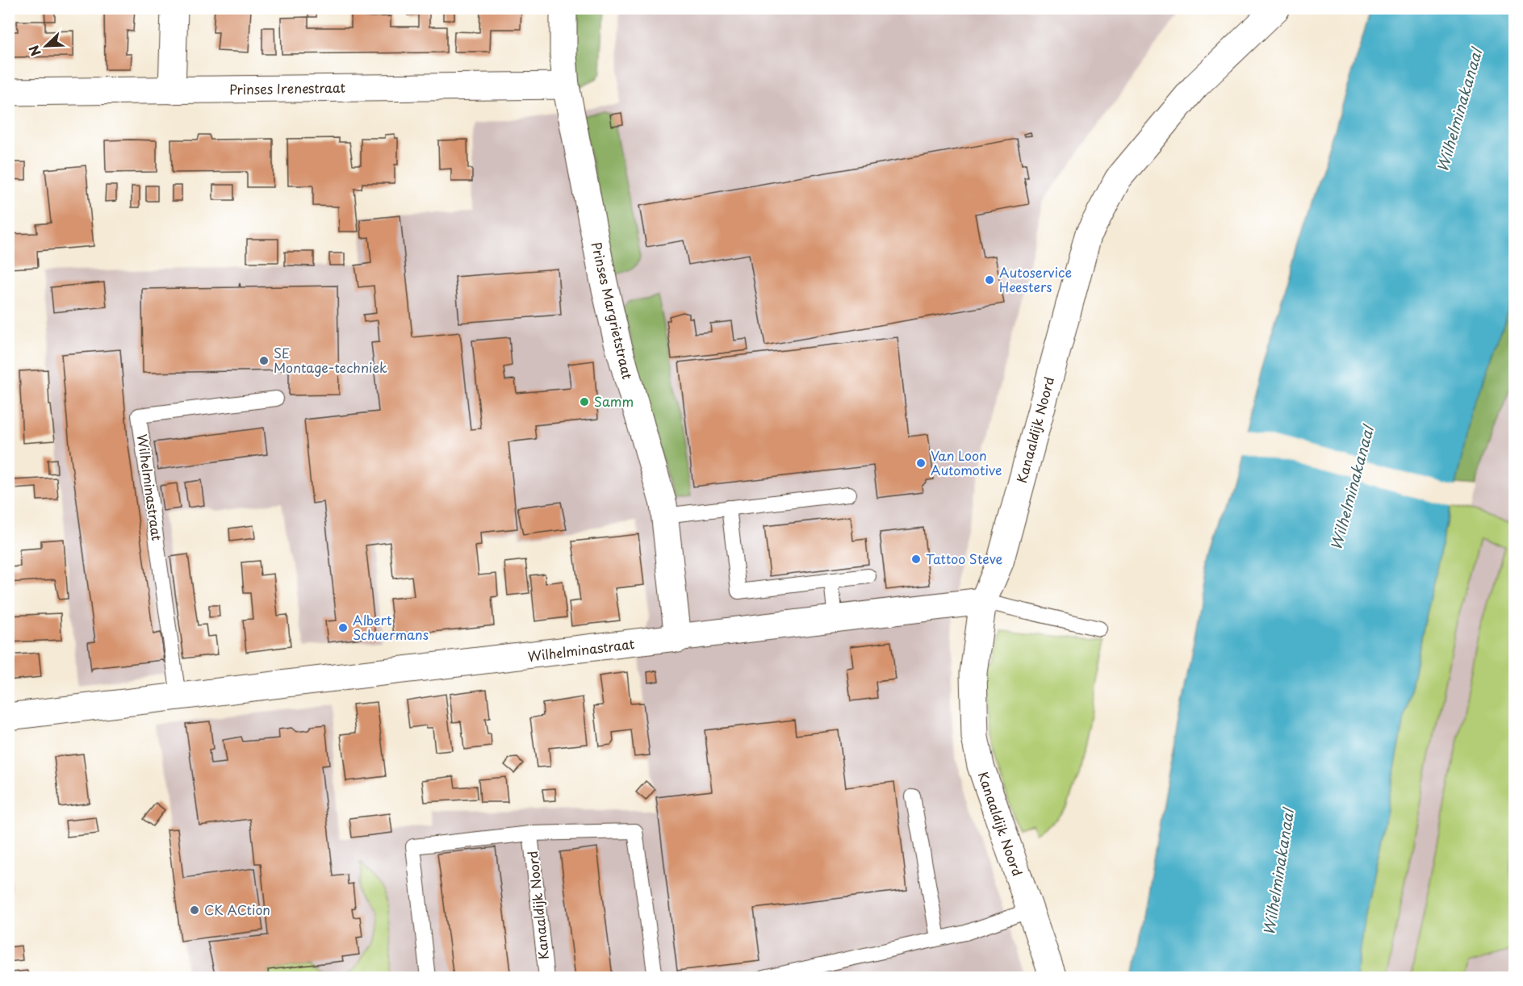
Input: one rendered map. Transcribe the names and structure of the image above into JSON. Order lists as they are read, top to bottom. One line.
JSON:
{"streets":{"street":["Prinses Irenestraat","Prinses Margrietstraat","Kanaaldijk Noord","Wilhelminastraat"]},"crossings":[["Prinses Irenestraat","Prinses Margrietstraat"],["Prinses Margrietstraat","Wilhelminastraat"],["Kanaaldijk Noord","Wilhelminastraat"]],"water":["Wilhelminakanaal"],"places":["Autoservice Heesters","SE Montage-techniek","Samm","Van Loon Automotive","Tattoo Steve","Albert Schuermans","CK ACtion"],"north":"bottom left"}
